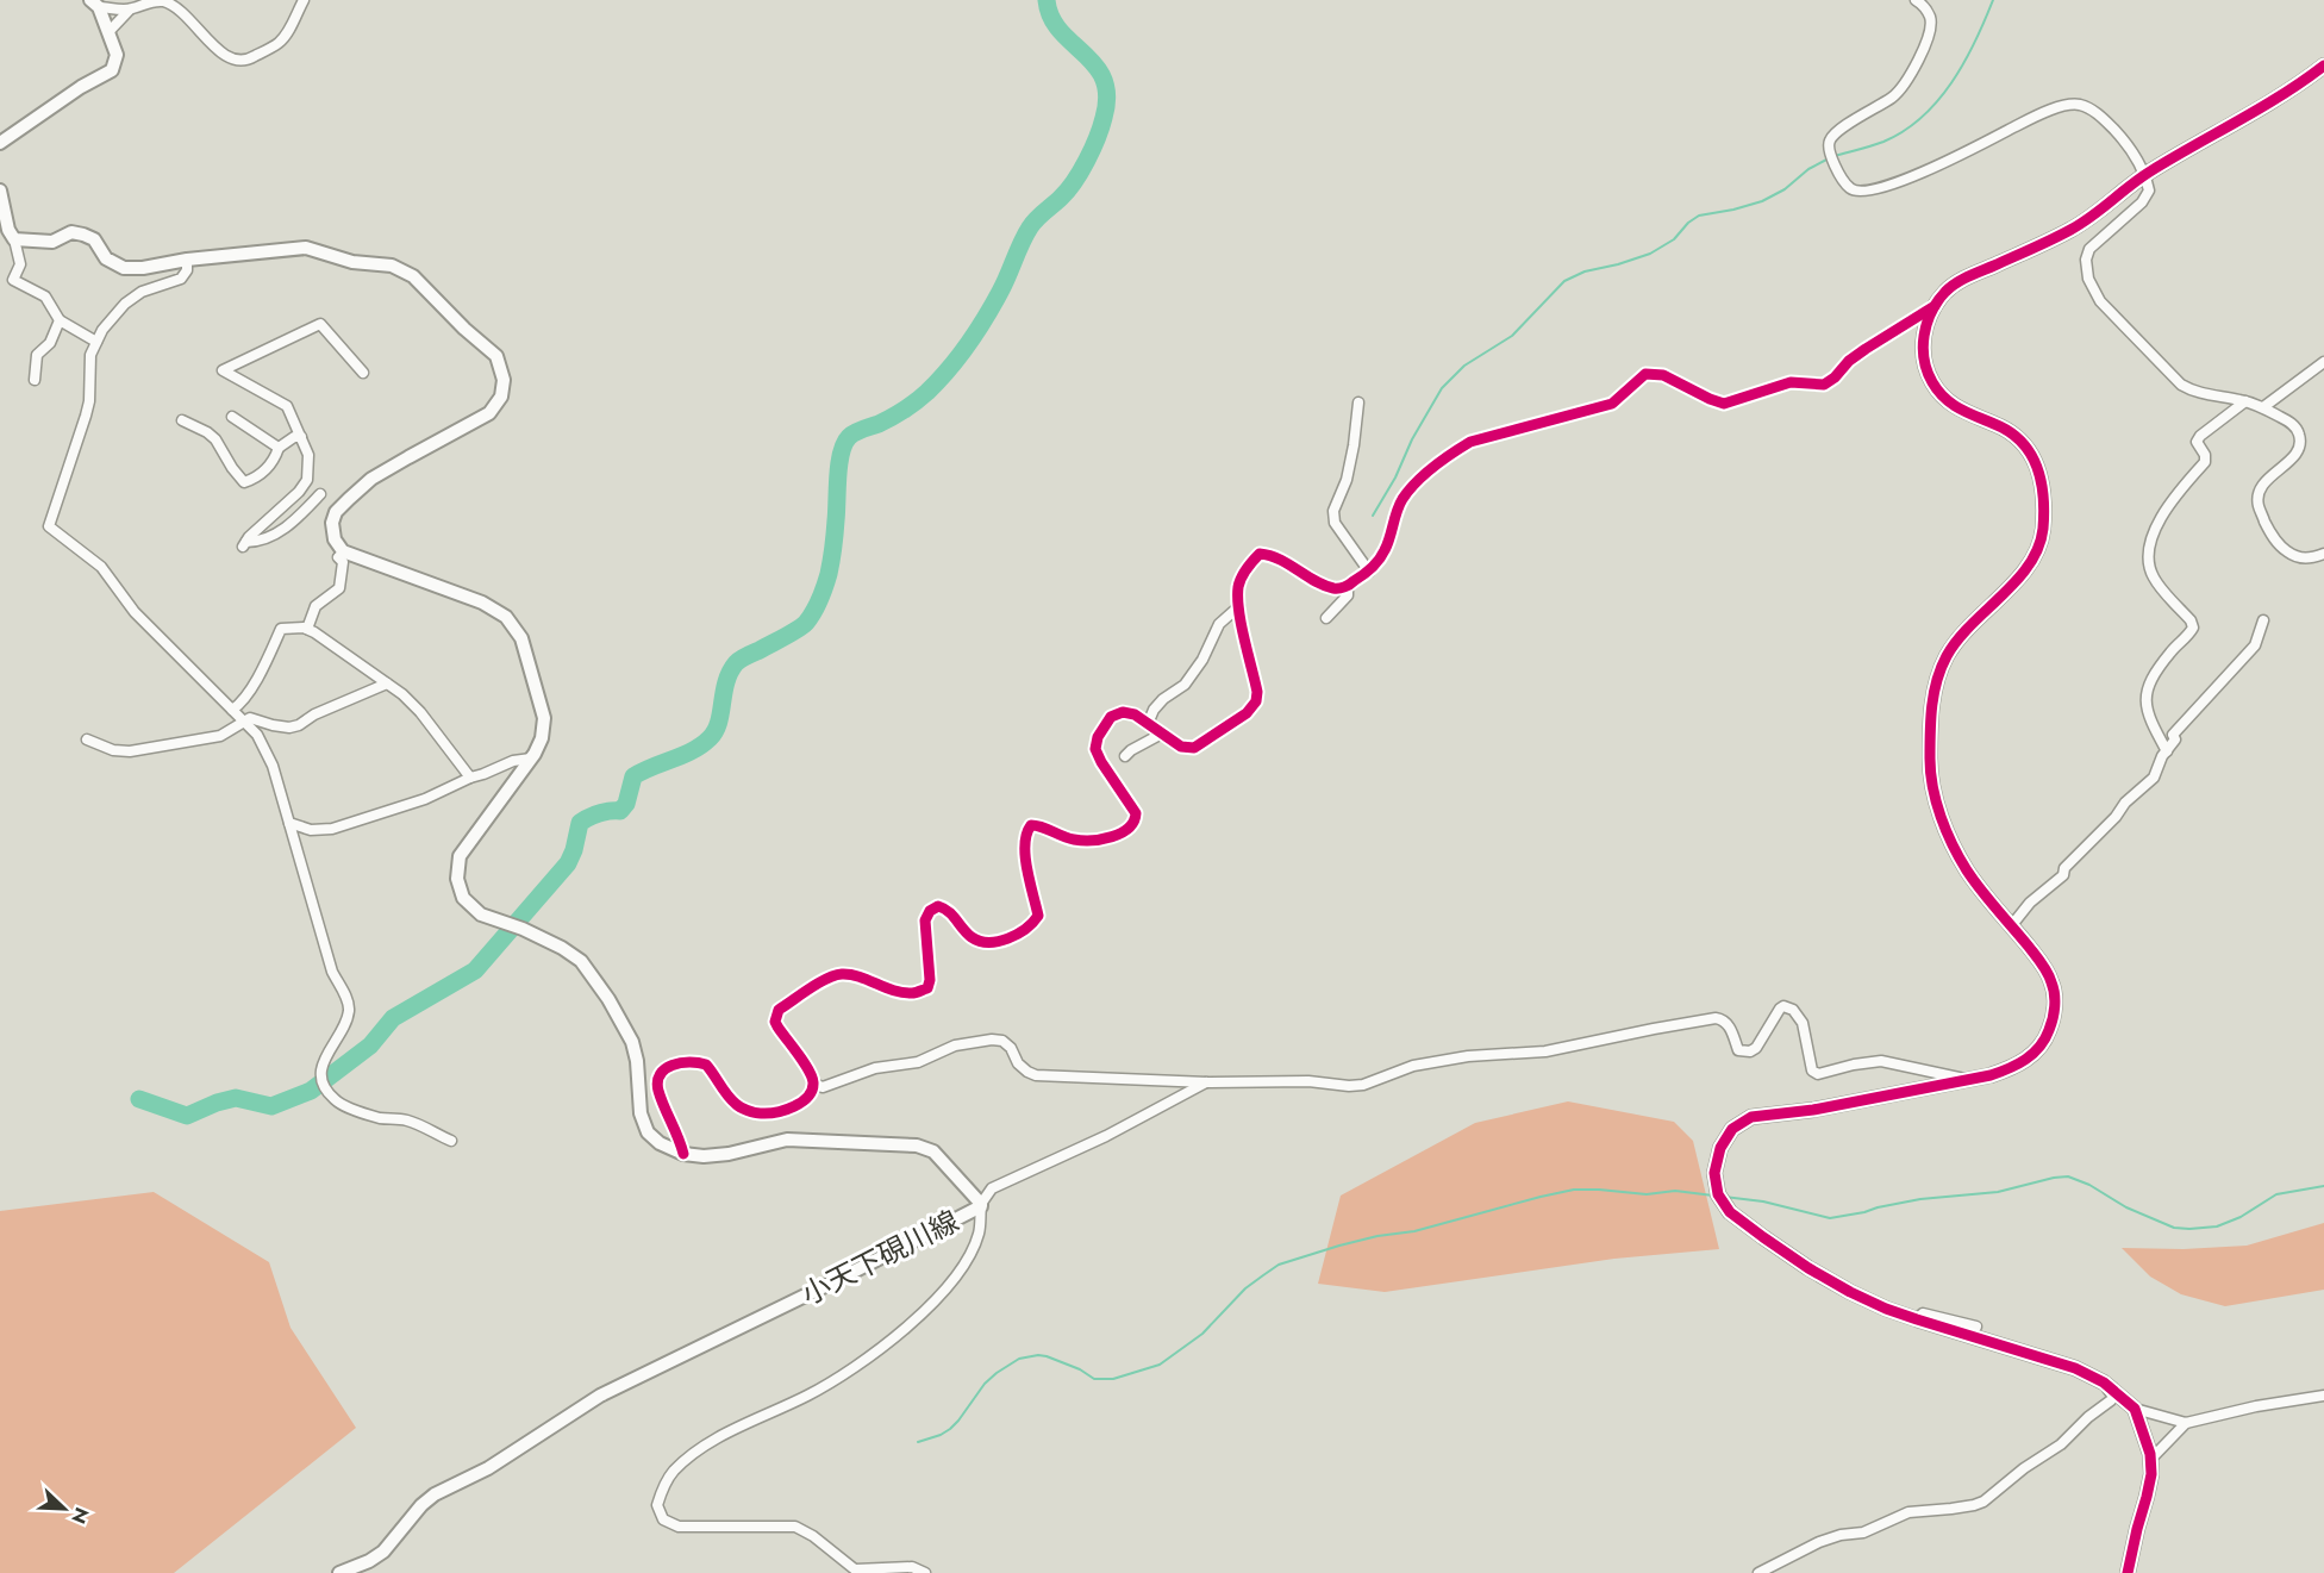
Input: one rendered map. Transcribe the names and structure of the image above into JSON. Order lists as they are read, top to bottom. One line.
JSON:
{"streets":{"main road":["小天下硯川線"]},"north":"bottom right"}
